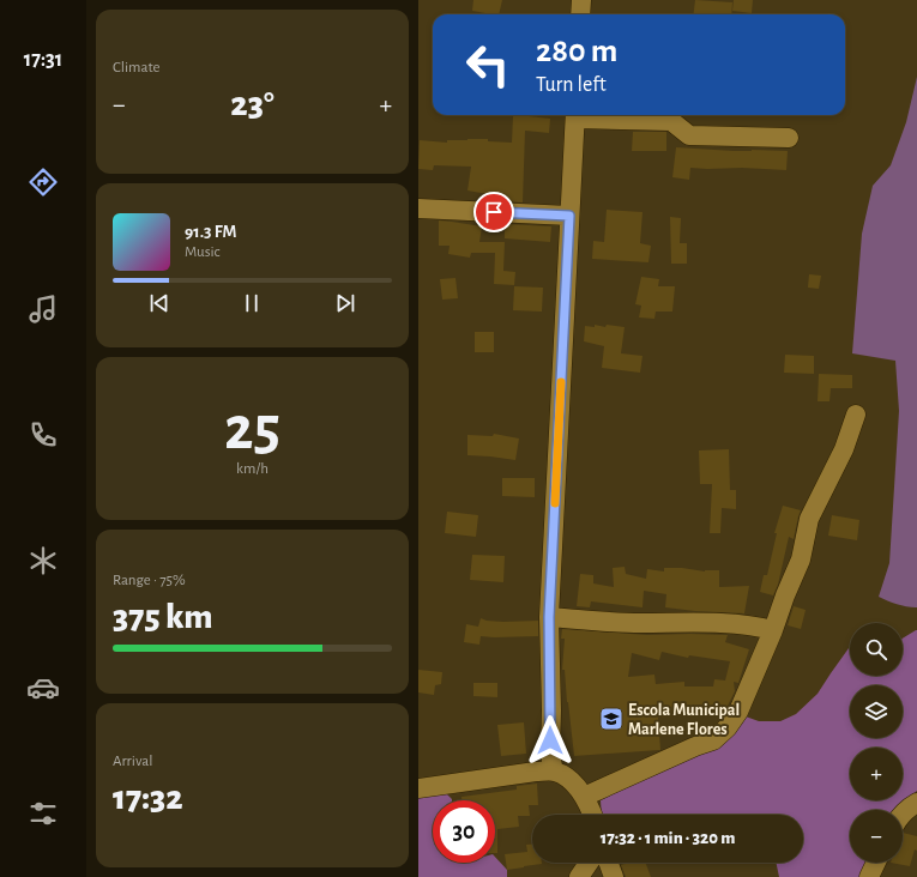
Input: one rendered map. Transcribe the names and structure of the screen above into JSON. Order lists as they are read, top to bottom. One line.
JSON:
{"places":{"school or university":["Escola Municipal Marlene Flores"]},"page":{"tabs":"17:31","tile":["Climate",["25","km/h"],["Range · 75%","375 km"],["Arrival","17:32"]],"turn":["280 m","Turn left"],"heat":["−","23°","+"],"song":["91.3 FM","Music"],"map_buttons":["+","−"],"limit":"30","trip":"17:32 · 1 min · 320 m"}}
